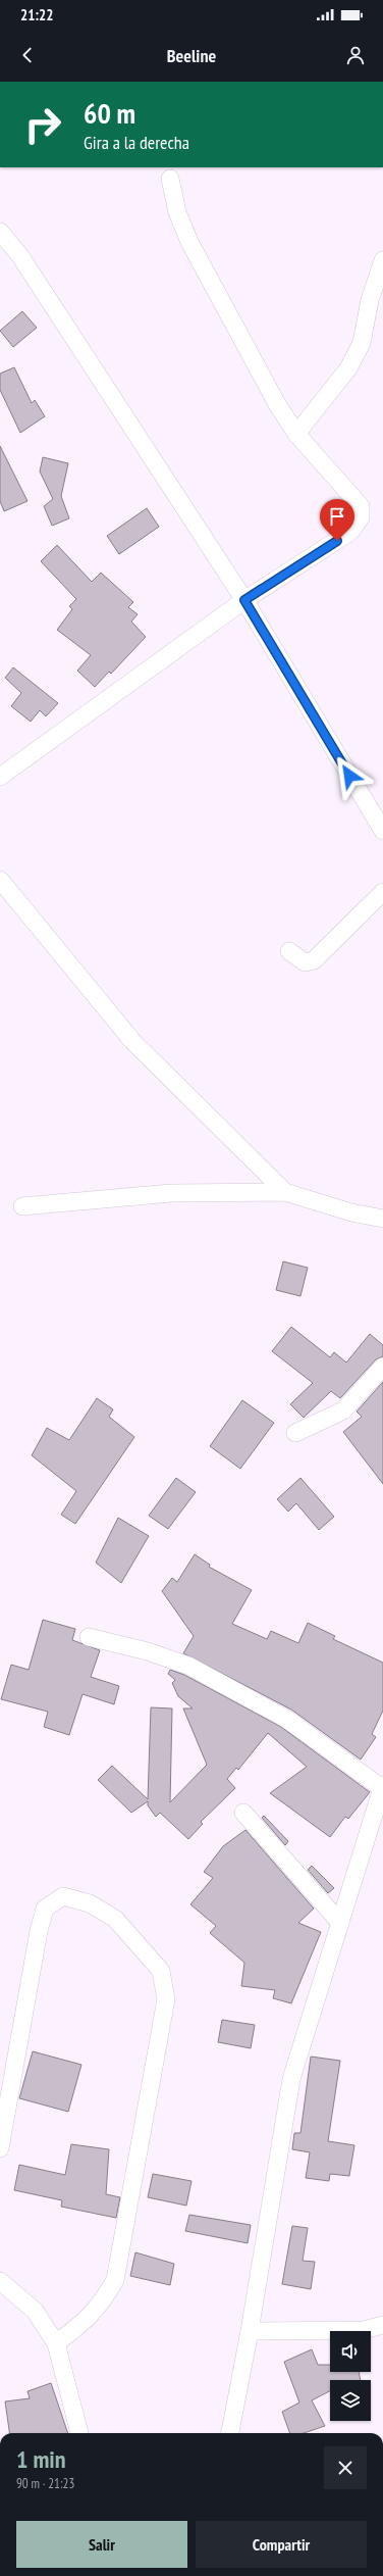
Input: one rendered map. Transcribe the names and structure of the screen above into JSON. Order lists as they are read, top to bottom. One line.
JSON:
{"page":{"status":"21:22","header":"Beeline","turn":["60 m","Gira a la derecha"],"heading":["1 min","90 m · 21:23"],"buttons":["Salir","Compartir"]}}
